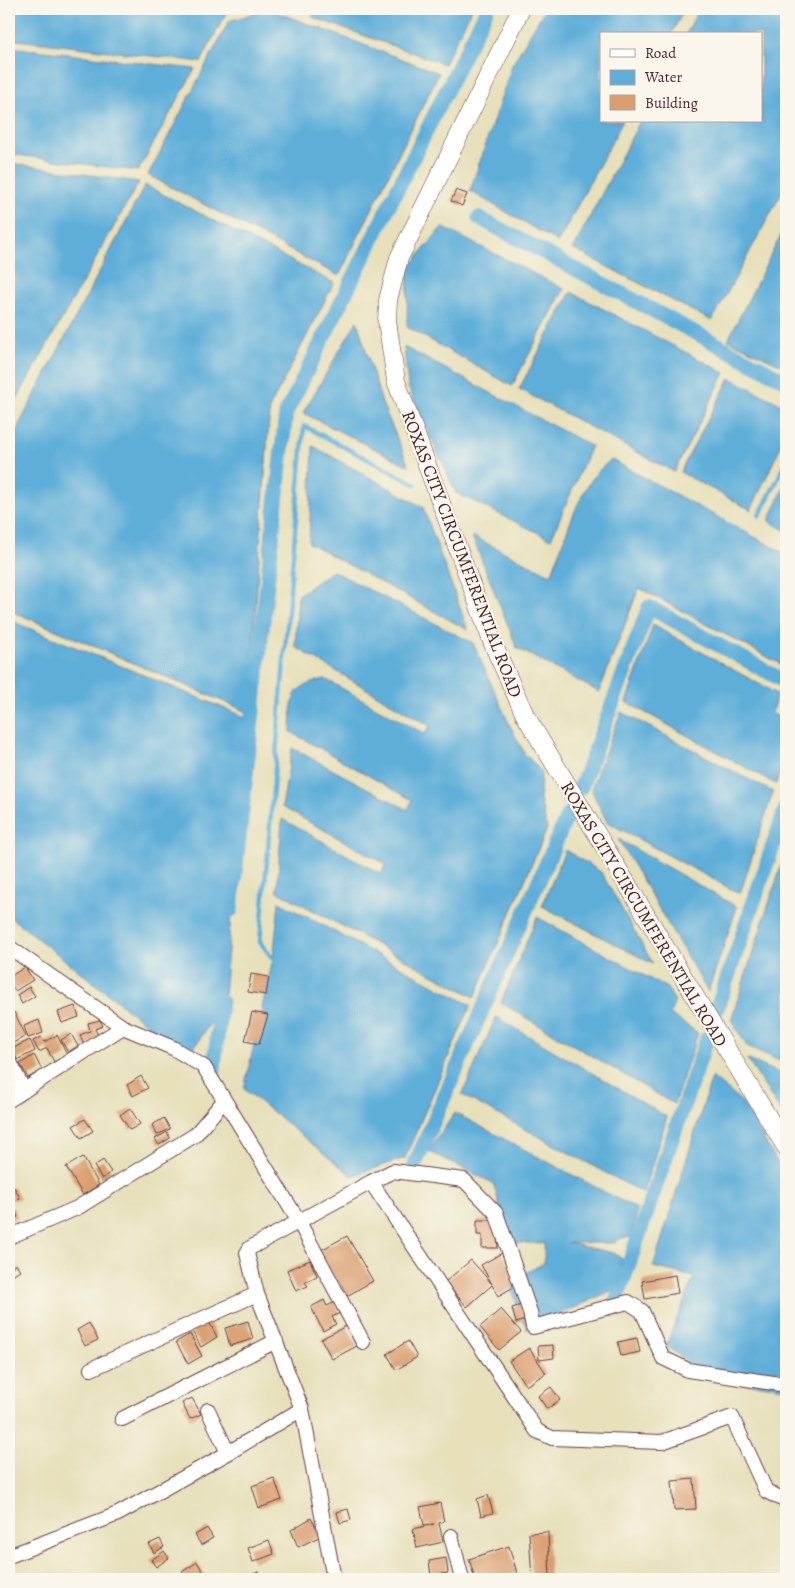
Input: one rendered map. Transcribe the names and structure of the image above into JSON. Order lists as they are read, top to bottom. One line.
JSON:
{"streets":{"main road":["ROXAS CITY CIRCUMFERENTIAL ROAD"]},"legend":["Road","Water","Building"]}
